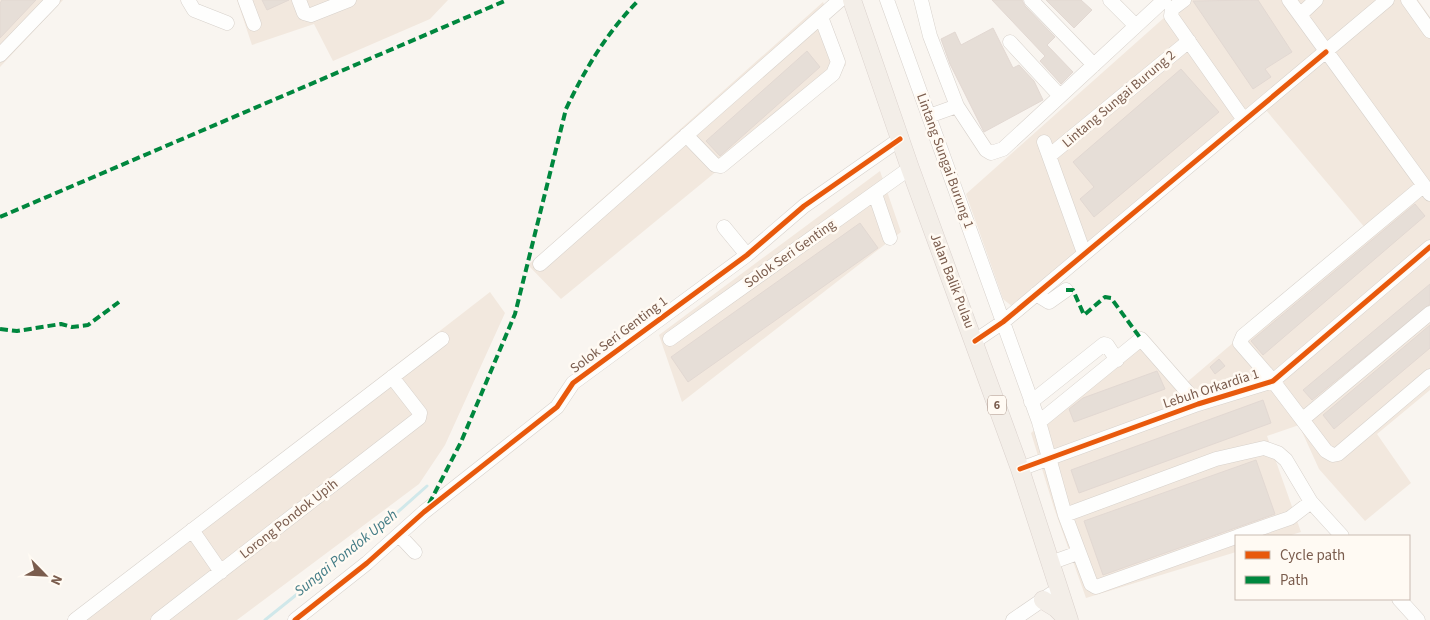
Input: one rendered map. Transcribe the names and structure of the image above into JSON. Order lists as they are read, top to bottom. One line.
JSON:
{"streets":{"main road":["Jalan Balik Pulau","6"],"street":["Lintang Sungai Burung 2","Lintang Sungai Burung 1","Solok Seri Genting","Solok Seri Genting 1","Lebuh Orkardia 1","Lorong Pondok Upih"]},"crossings":[["Lintang Sungai Burung 1","Lebuh Orkardia 1"],["Solok Seri Genting","Jalan Balik Pulau"],["Jalan Balik Pulau","Solok Seri Genting 1"],["Jalan Balik Pulau","Lebuh Orkardia 1"]],"water":["Sungai Pondok Upeh"],"legend":["Cycle path","Path"],"north":"bottom right"}
